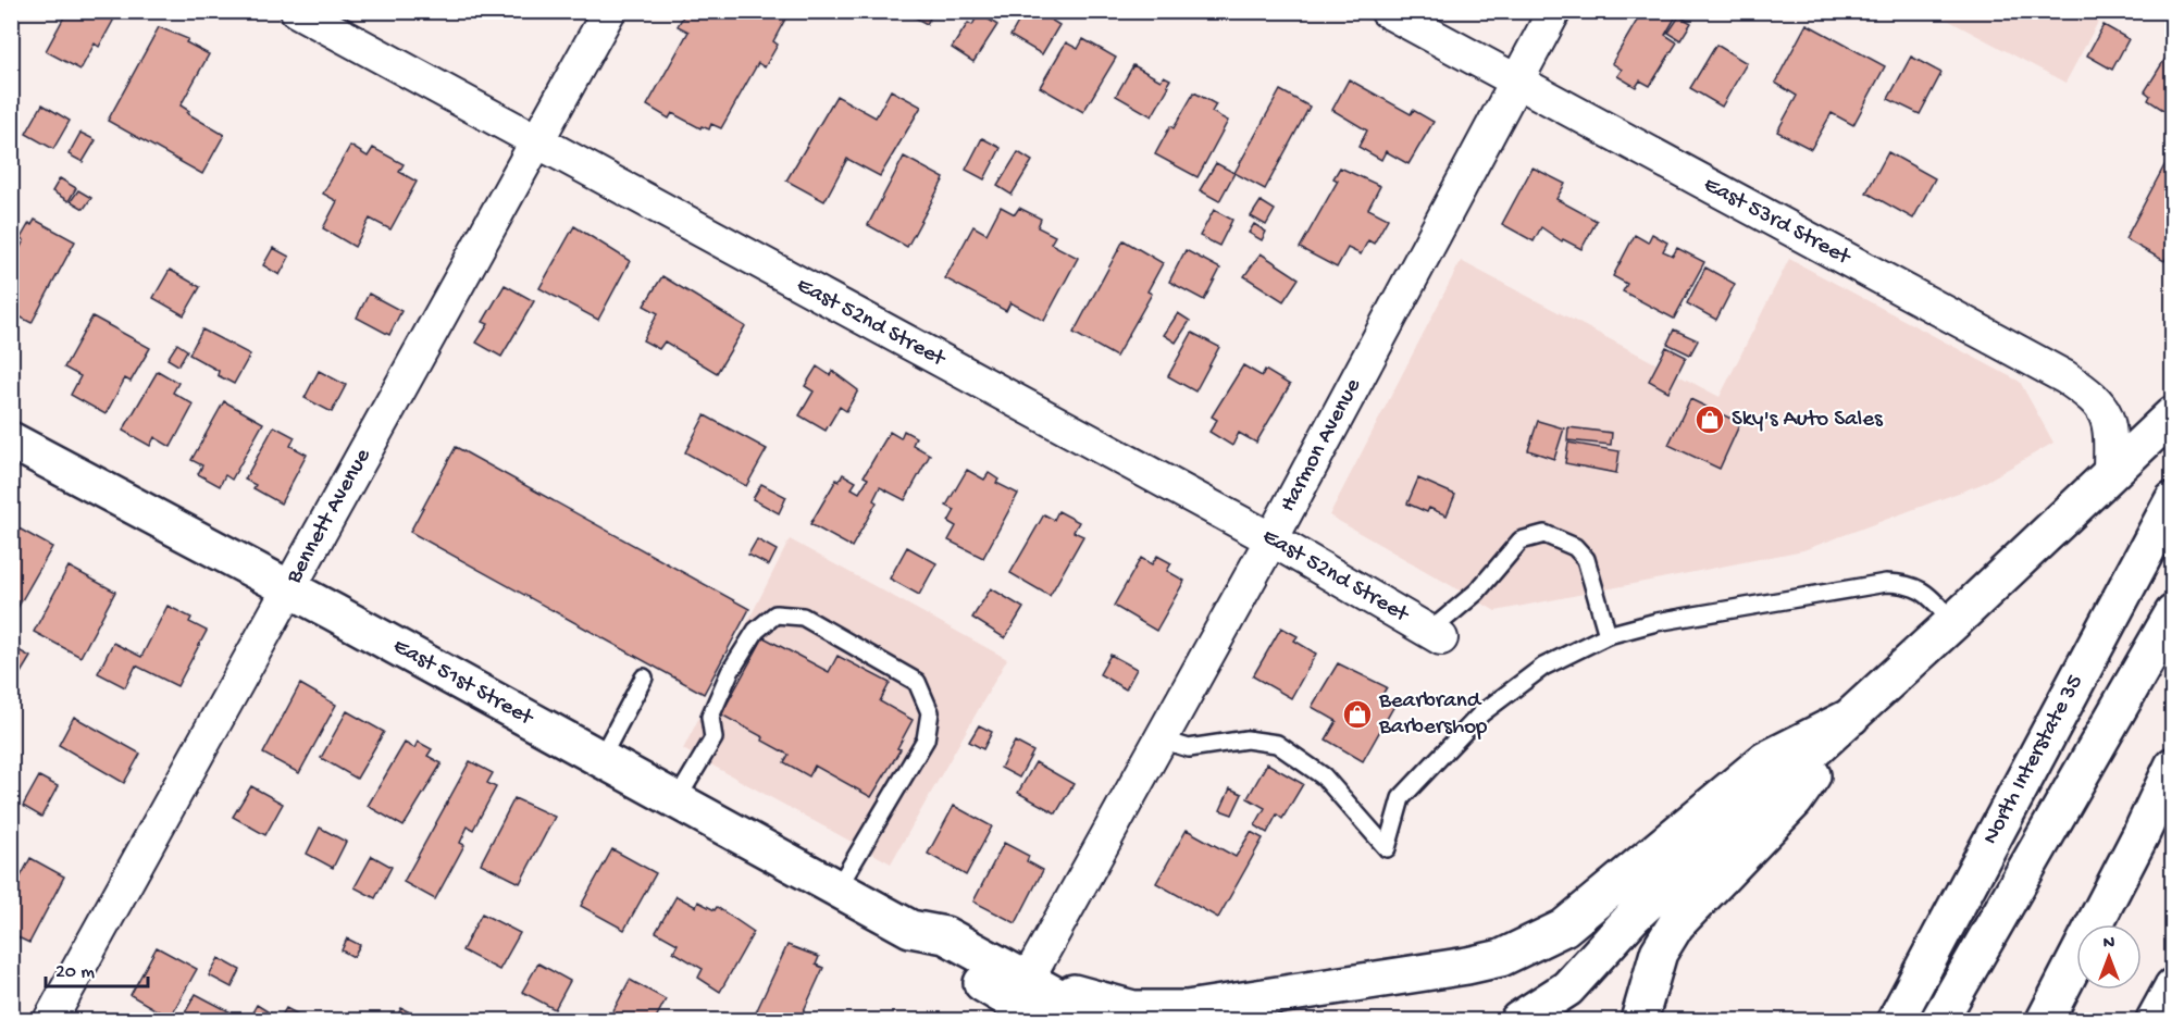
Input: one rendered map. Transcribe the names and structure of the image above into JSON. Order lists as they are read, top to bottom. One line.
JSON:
{"streets":{"main road":["East 51st Street","North Interstate 35"],"street":["East 53rd Street","East 52nd Street","Harmon Avenue","Bennett Avenue"]},"crossings":[["East 53rd Street","Harmon Avenue"],["East 52nd Street","Harmon Avenue"],["East 52nd Street","Bennett Avenue"],["Harmon Avenue","East 51st Street"],["Bennett Avenue","East 51st Street"]],"places":{"shop":["Sky's Auto Sales","Bearbrand Barbershop"]},"scale_bar":"20 m","north":"top"}
